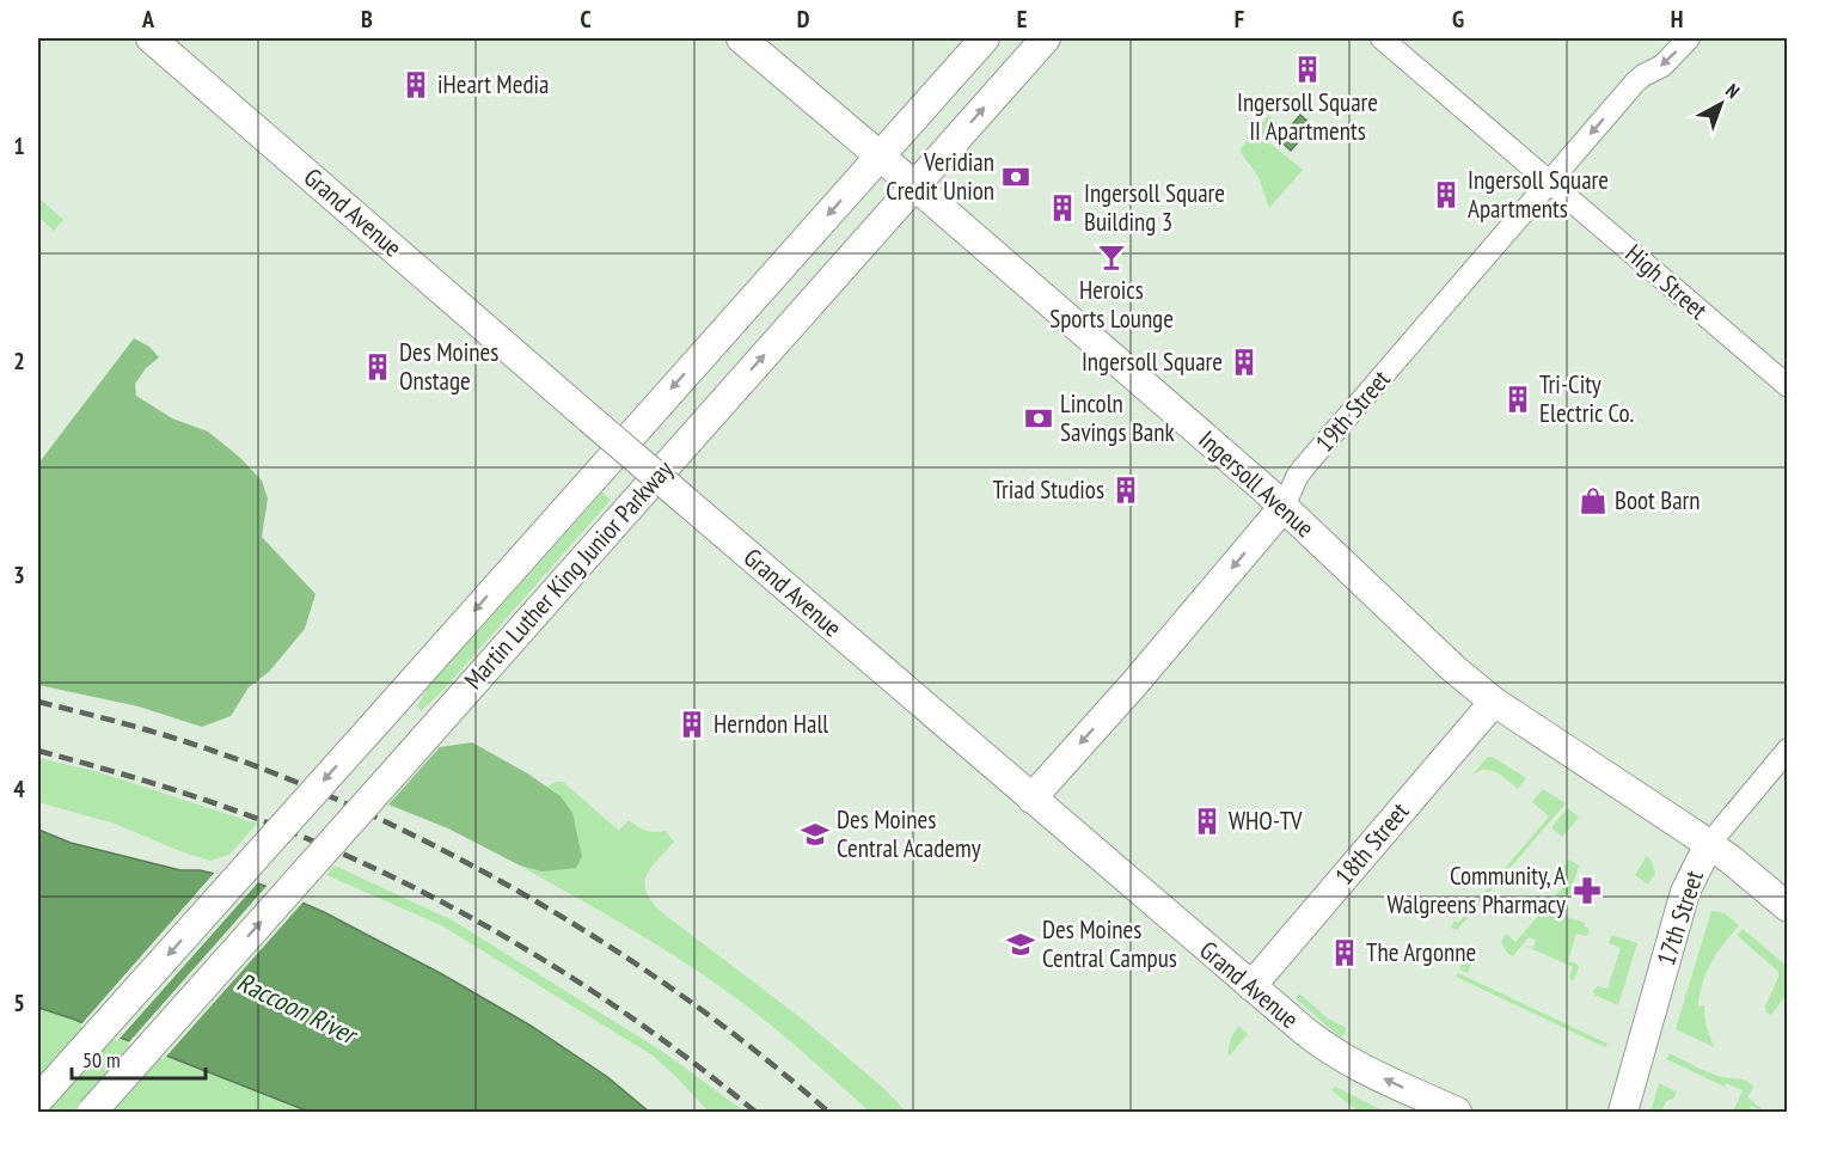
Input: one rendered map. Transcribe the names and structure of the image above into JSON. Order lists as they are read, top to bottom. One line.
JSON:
{"streets":{"main road":["Grand Avenue","19th Street","Ingersoll Avenue","Martin Luther King Junior Parkway","18th Street","17th Street"],"street":["High Street"]},"crossings":[["Grand Avenue","19th Street"],["Grand Avenue","18th Street"],["High Street","19th Street"],["19th Street","Ingersoll Avenue"],["Ingersoll Avenue","Martin Luther King Junior Parkway"],["Ingersoll Avenue","18th Street"],["Ingersoll Avenue","17th Street"]],"one_way":["19th Street"],"water":["Raccoon River"],"places":{"building":["Ingersoll Square II Apartments","iHeart Media","Ingersoll Square Apartments","Ingersoll Square Building 3","Ingersoll Square","Des Moines Onstage","Tri-City Electric Co.","Triad Studios","Herndon Hall","WHO-TV","The Argonne"],"bank":["Veridian Credit Union","Lincoln Savings Bank"],"bar":["Heroics Sports Lounge"],"shop":["Boot Barn"],"school or university":["Des Moines Central Academy","Des Moines Central Campus"],"pharmacy":["Community, A Walgreens Pharmacy"]},"scale_bar":"50 m","north":"top right","grid":{"columns":["A","B","C","D","E","F","G","H"],"rows":["1","2","3","4","5"]}}
